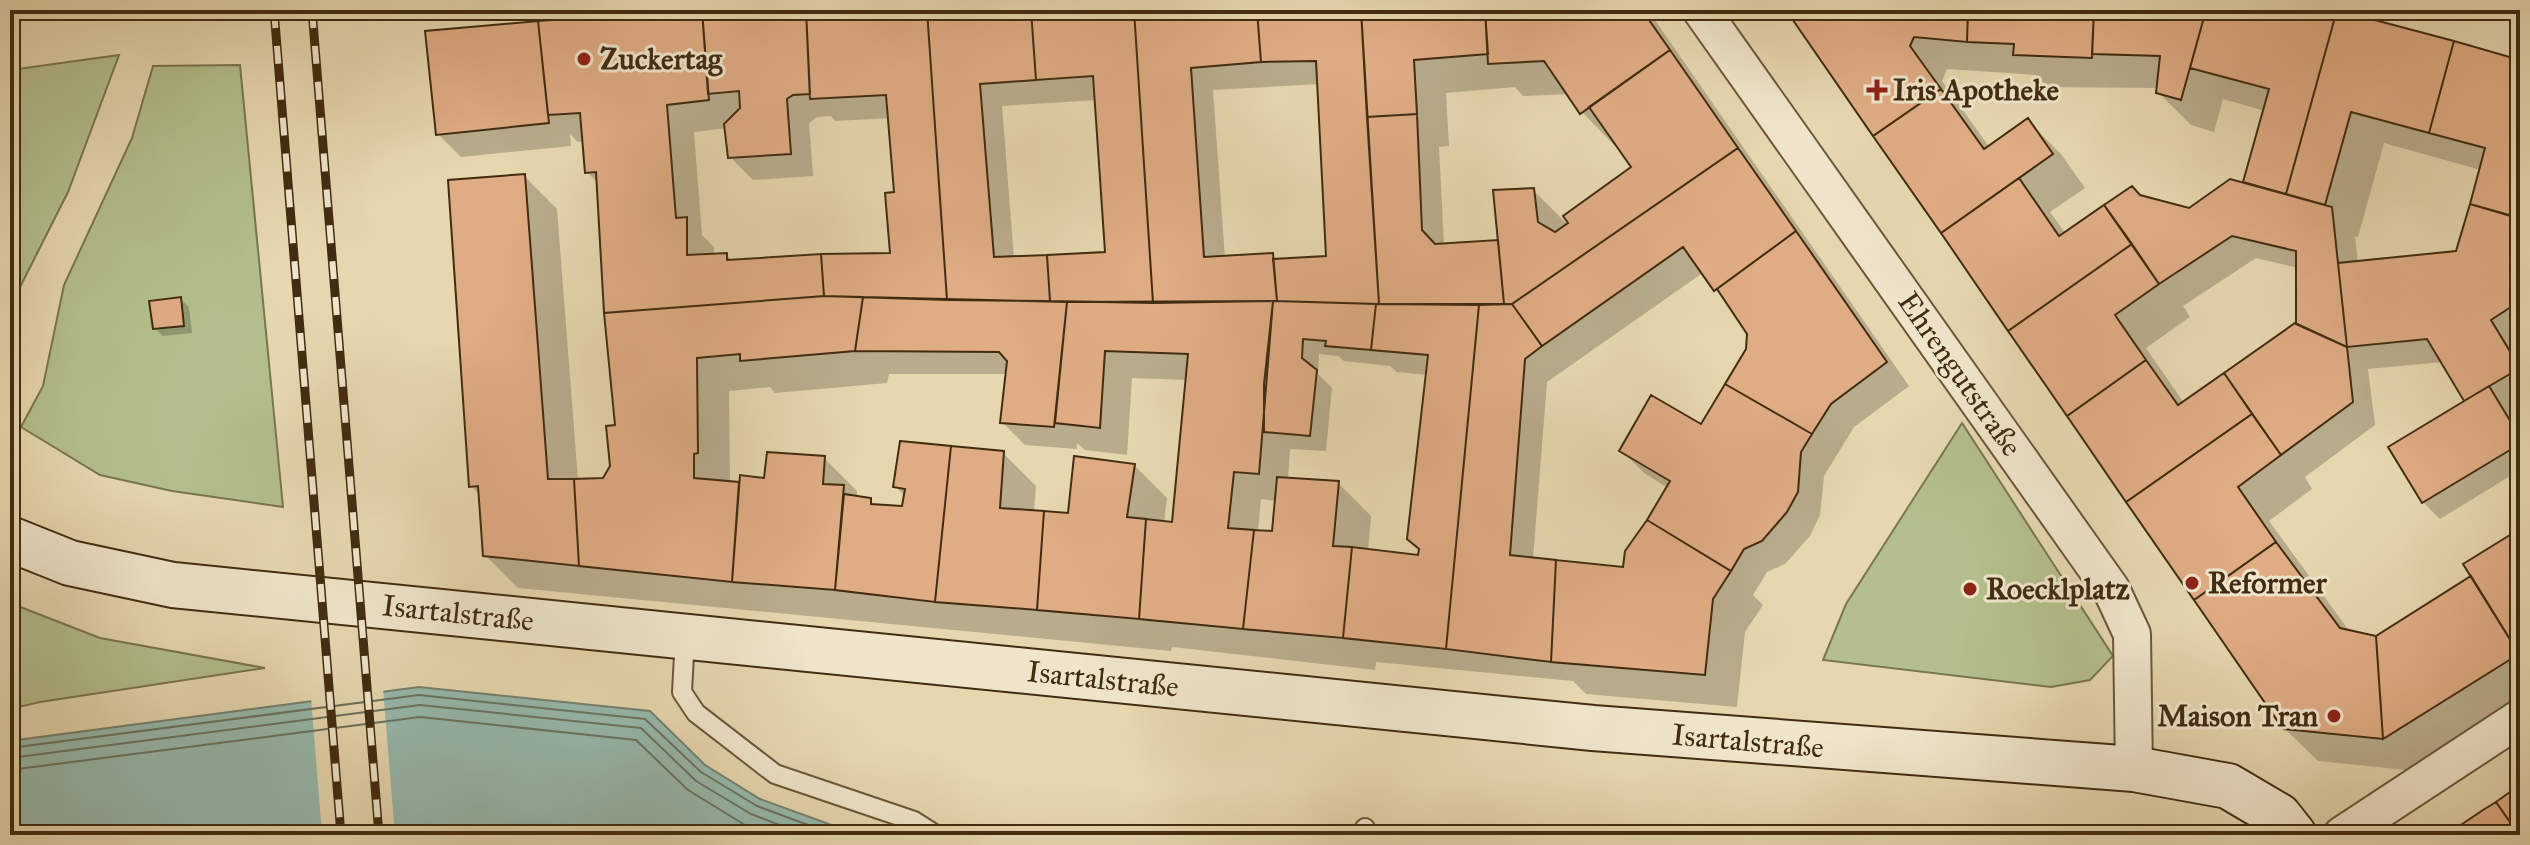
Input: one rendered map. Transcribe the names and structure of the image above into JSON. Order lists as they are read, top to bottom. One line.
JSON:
{"streets":{"main road":["Isartalstraße"],"street":["Ehrengutstraße"]},"crossings":[["Ehrengutstraße","Isartalstraße"]],"places":{"other":["Zuckertag","Reformer","Roecklplatz","Maison Tran"],"health":["Iris Apotheke"]}}
